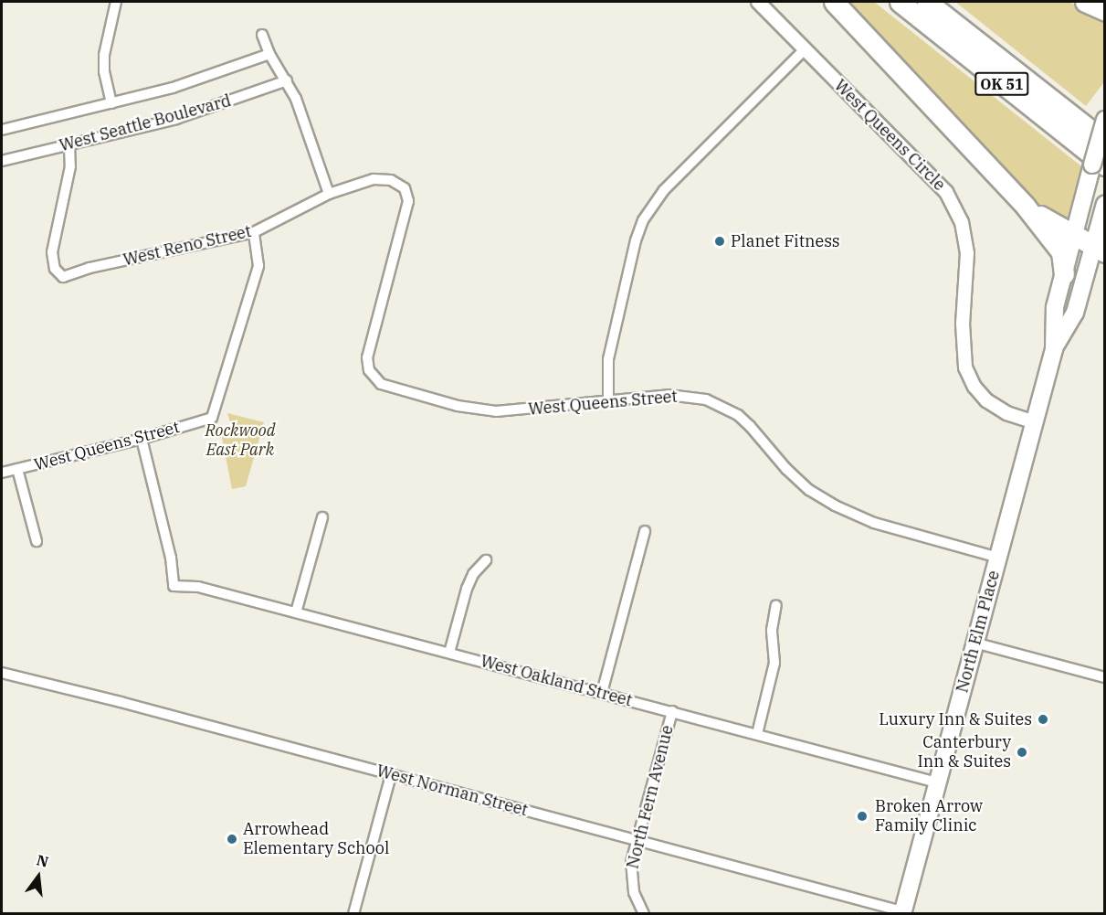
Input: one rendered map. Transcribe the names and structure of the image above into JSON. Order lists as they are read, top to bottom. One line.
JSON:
{"streets":{"highway":["OK 51"],"main road":["North Elm Place"],"street":["West Seattle Boulevard","West Queens Circle","West Reno Street","West Queens Street","West Oakland Street","West Norman Street","North Fern Avenue"]},"crossings":[["West Seattle Boulevard","West Reno Street"],["West Queens Circle","North Elm Place"],["West Reno Street","West Queens Street"],["West Queens Street","North Elm Place"],["West Queens Street","West Oakland Street"],["North Elm Place","West Oakland Street"],["North Elm Place","West Norman Street"],["West Oakland Street","North Fern Avenue"],["West Norman Street","North Fern Avenue"]],"parks":["Rockwood East Park"],"places":["Planet Fitness","Luxury Inn & Suites","Canterbury Inn & Suites","Broken Arrow Family Clinic","Arrowhead Elementary School"],"north":"top"}
